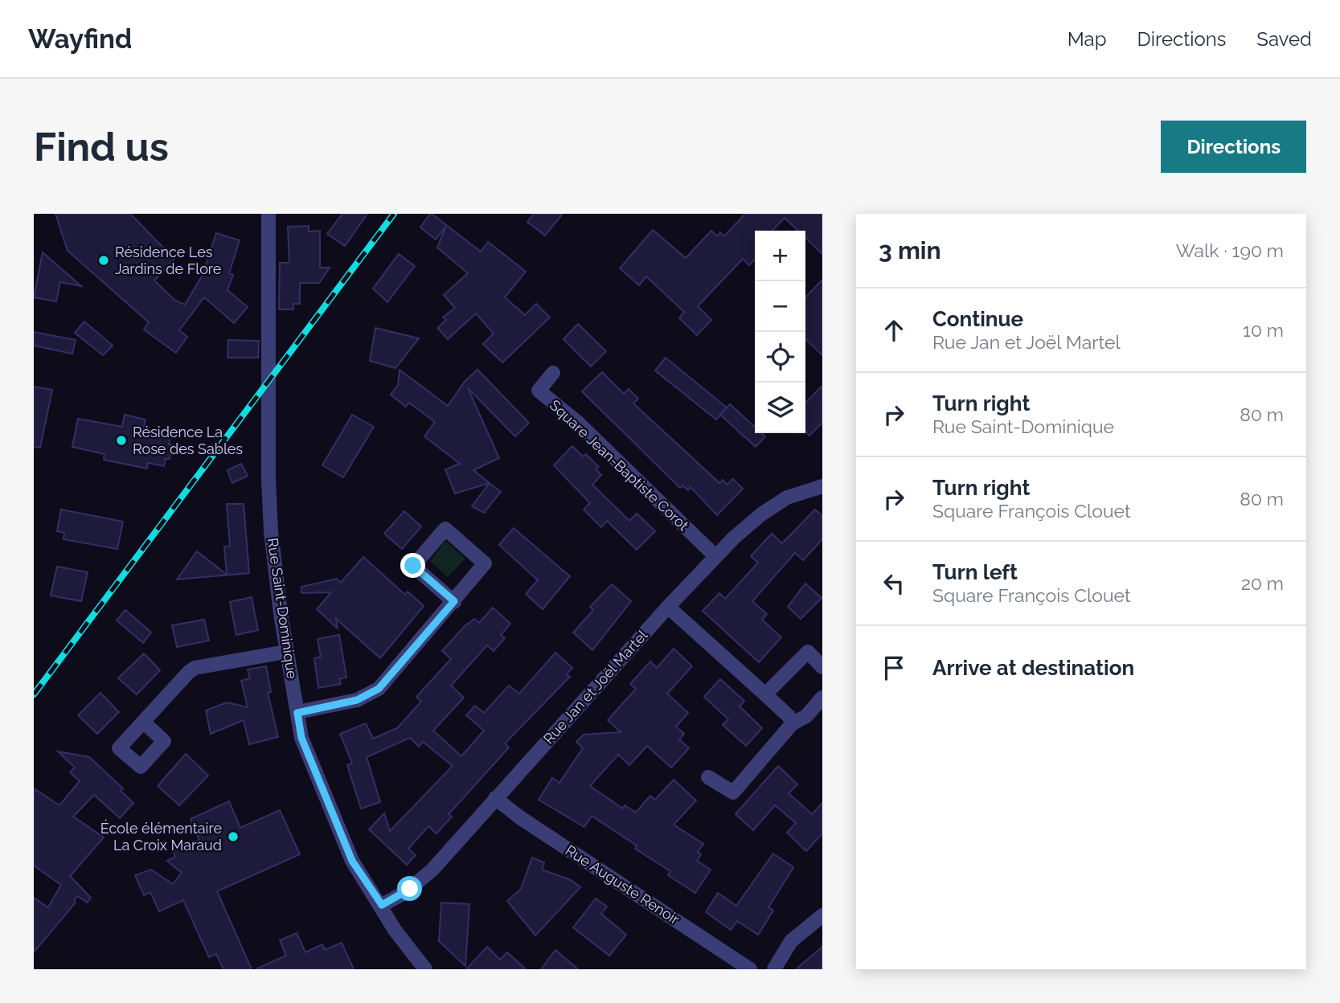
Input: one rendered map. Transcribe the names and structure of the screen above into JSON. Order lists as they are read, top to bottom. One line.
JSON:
{"streets":{"street":["Square Jean-Baptiste Corot","Rue Saint-Dominique","Rue Jan et Joël Martel","Rue Auguste Renoir"]},"crossings":[["Square Jean-Baptiste Corot","Rue Jan et Joël Martel"],["Rue Saint-Dominique","Rue Jan et Joël Martel"],["Rue Jan et Joël Martel","Rue Auguste Renoir"]],"places":["Résidence Les Jardins de Flore","Résidence La Rose des Sables","École élémentaire La Croix Maraud"],"page":{"header":"Wayfind","nav":["Map","Directions","Saved"],"buttons":"Directions","title":"Find us","heading":["3 min","Walk · 190 m"],"map_buttons":["+","−"],"list":[["Continue","Rue Jan et Joël Martel","10 m"],["Turn right","Rue Saint-Dominique","80 m"],["Turn right","Square François Clouet","80 m"],["Turn left","Square François Clouet","20 m"],"Arrive at destination"]}}
